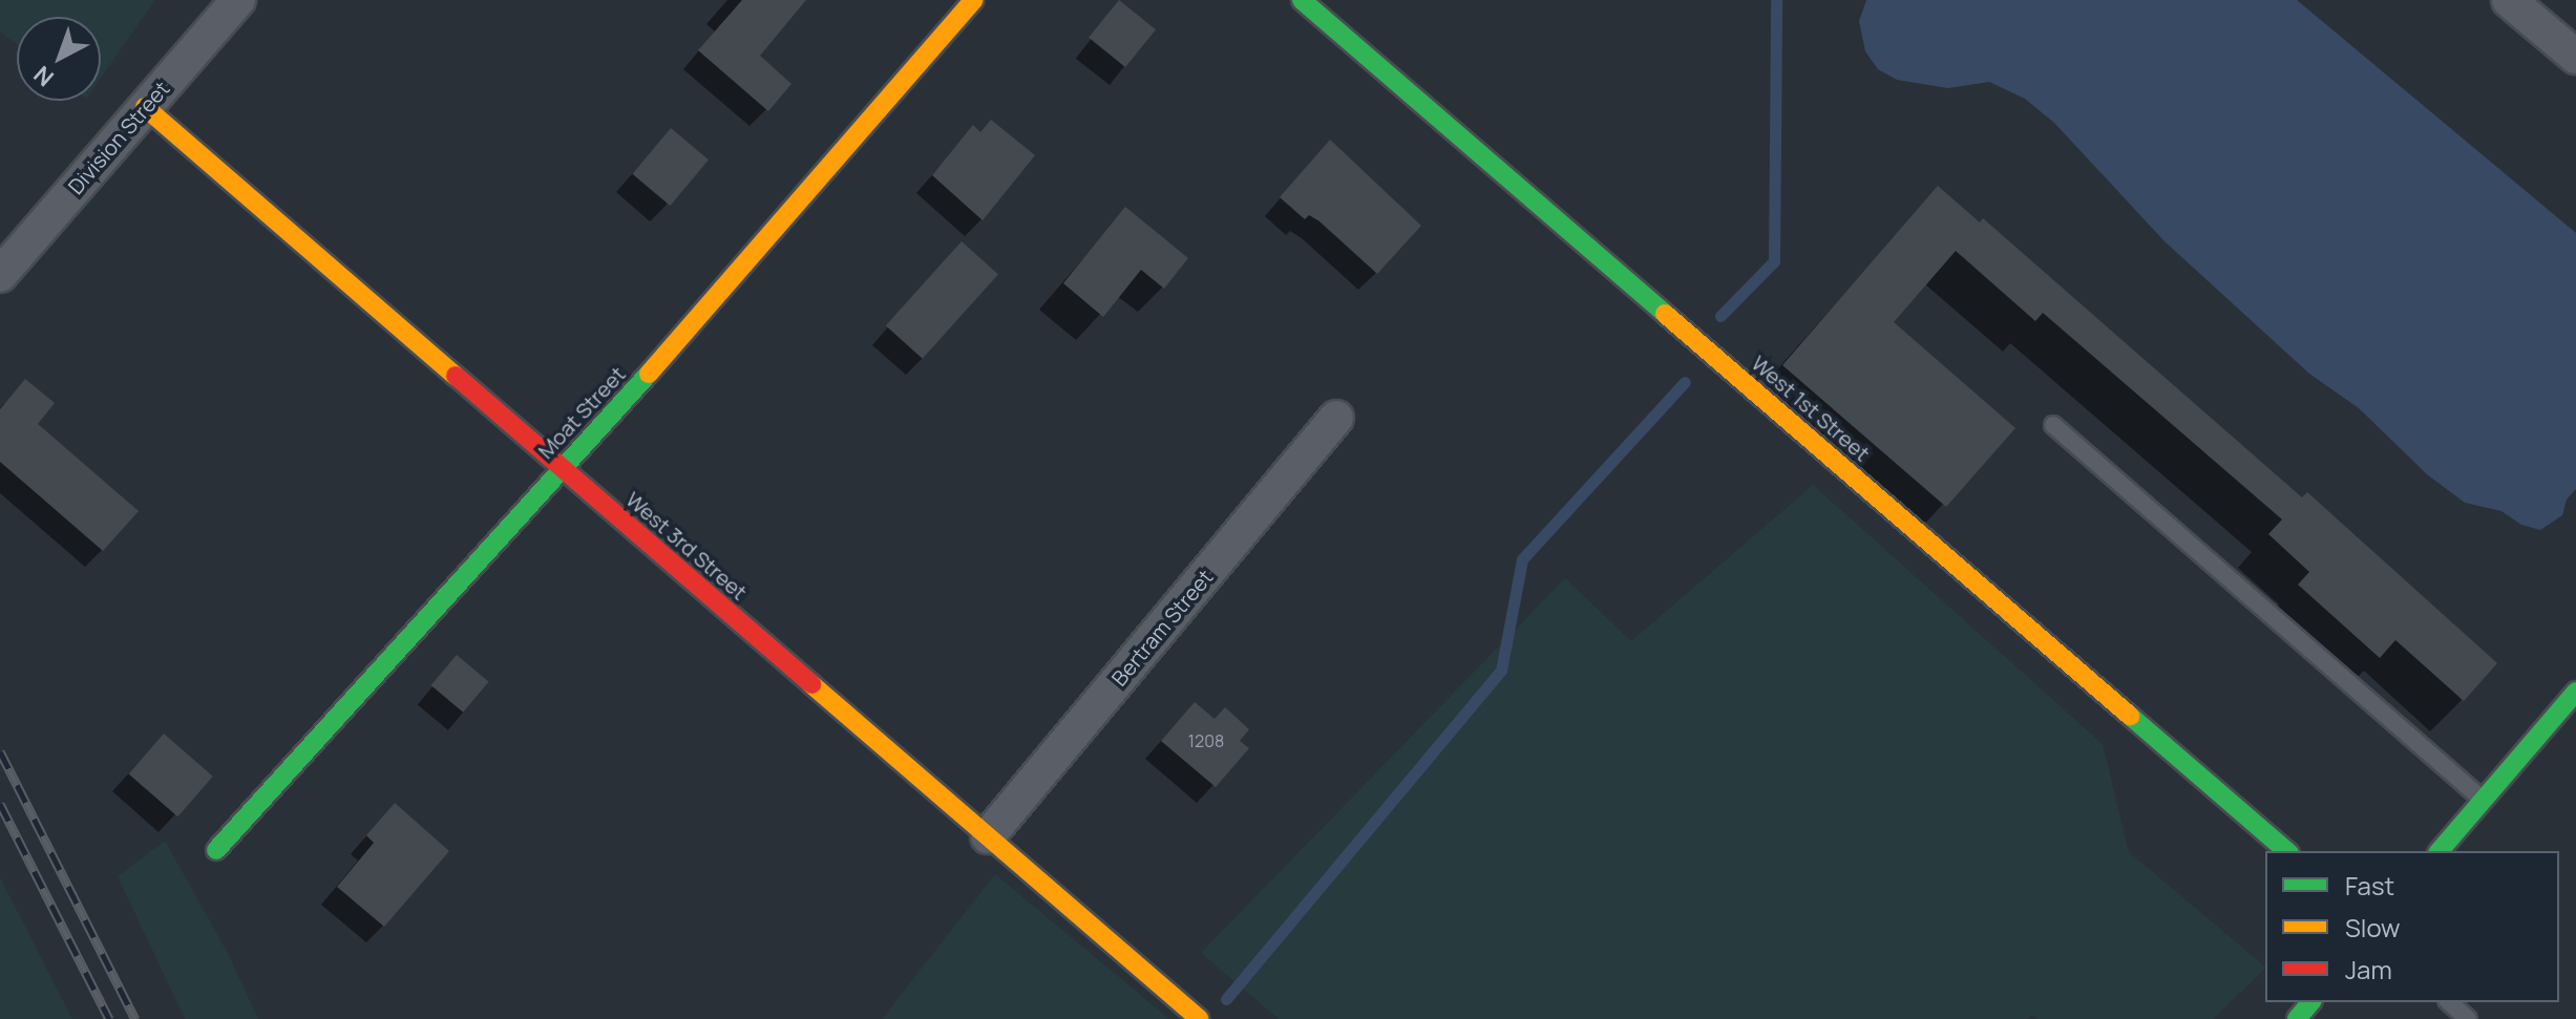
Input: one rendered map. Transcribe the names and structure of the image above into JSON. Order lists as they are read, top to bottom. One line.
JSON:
{"streets":{"street":["Division Street","West 1st Street","Moat Street","West 3rd Street","Bertram Street"]},"crossings":[["Division Street","West 3rd Street"],["Moat Street","West 3rd Street"],["West 3rd Street","Bertram Street"]],"house_numbers":["1208"],"legend":["Fast","Slow","Jam"],"north":"bottom left"}
